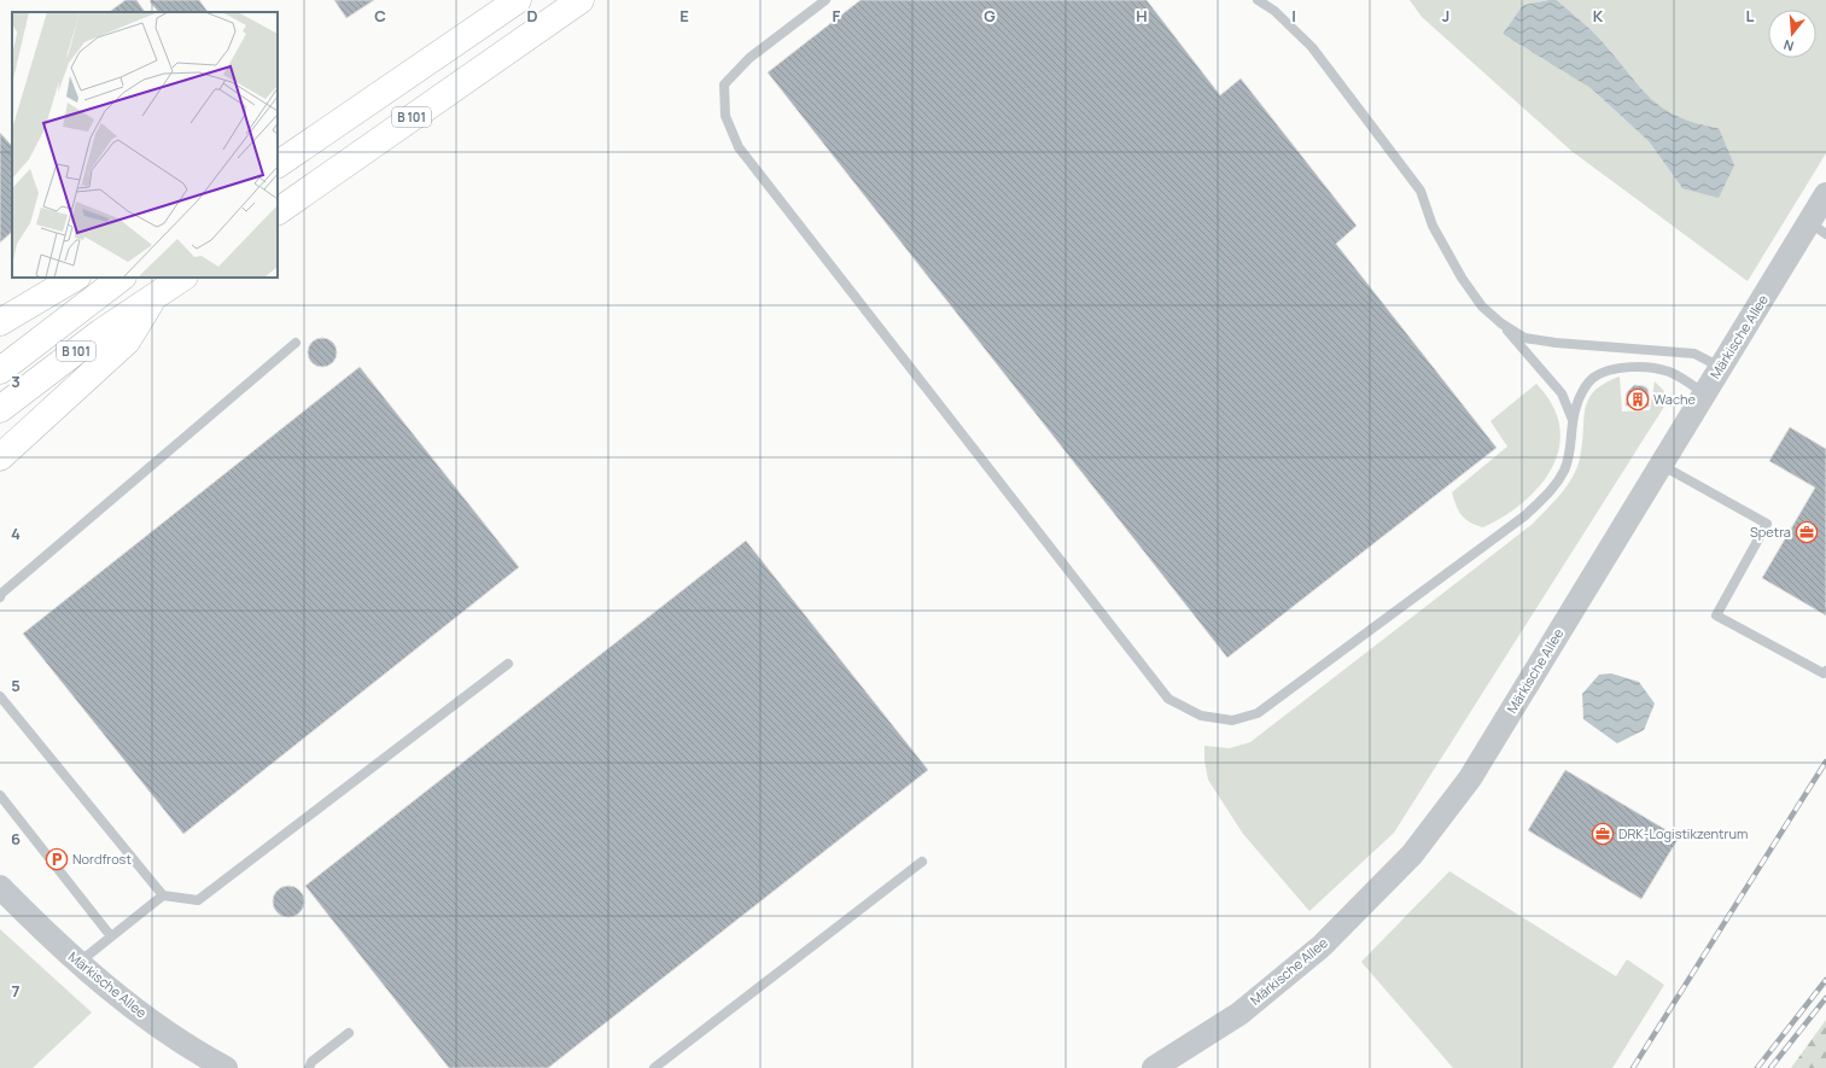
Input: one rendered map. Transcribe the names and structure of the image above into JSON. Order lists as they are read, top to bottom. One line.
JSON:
{"streets":{"highway":["B 101"],"street":["Märkische Allee"]},"places":{"building":["Wache"],"office":["Spetra","DRK-Logistikzentrum"],"parking":["Nordfrost"]},"north":"bottom","grid":{"columns":["C","D","E","F","G","H","I","J","K","L"],"rows":["3","4","5","6","7"]}}
